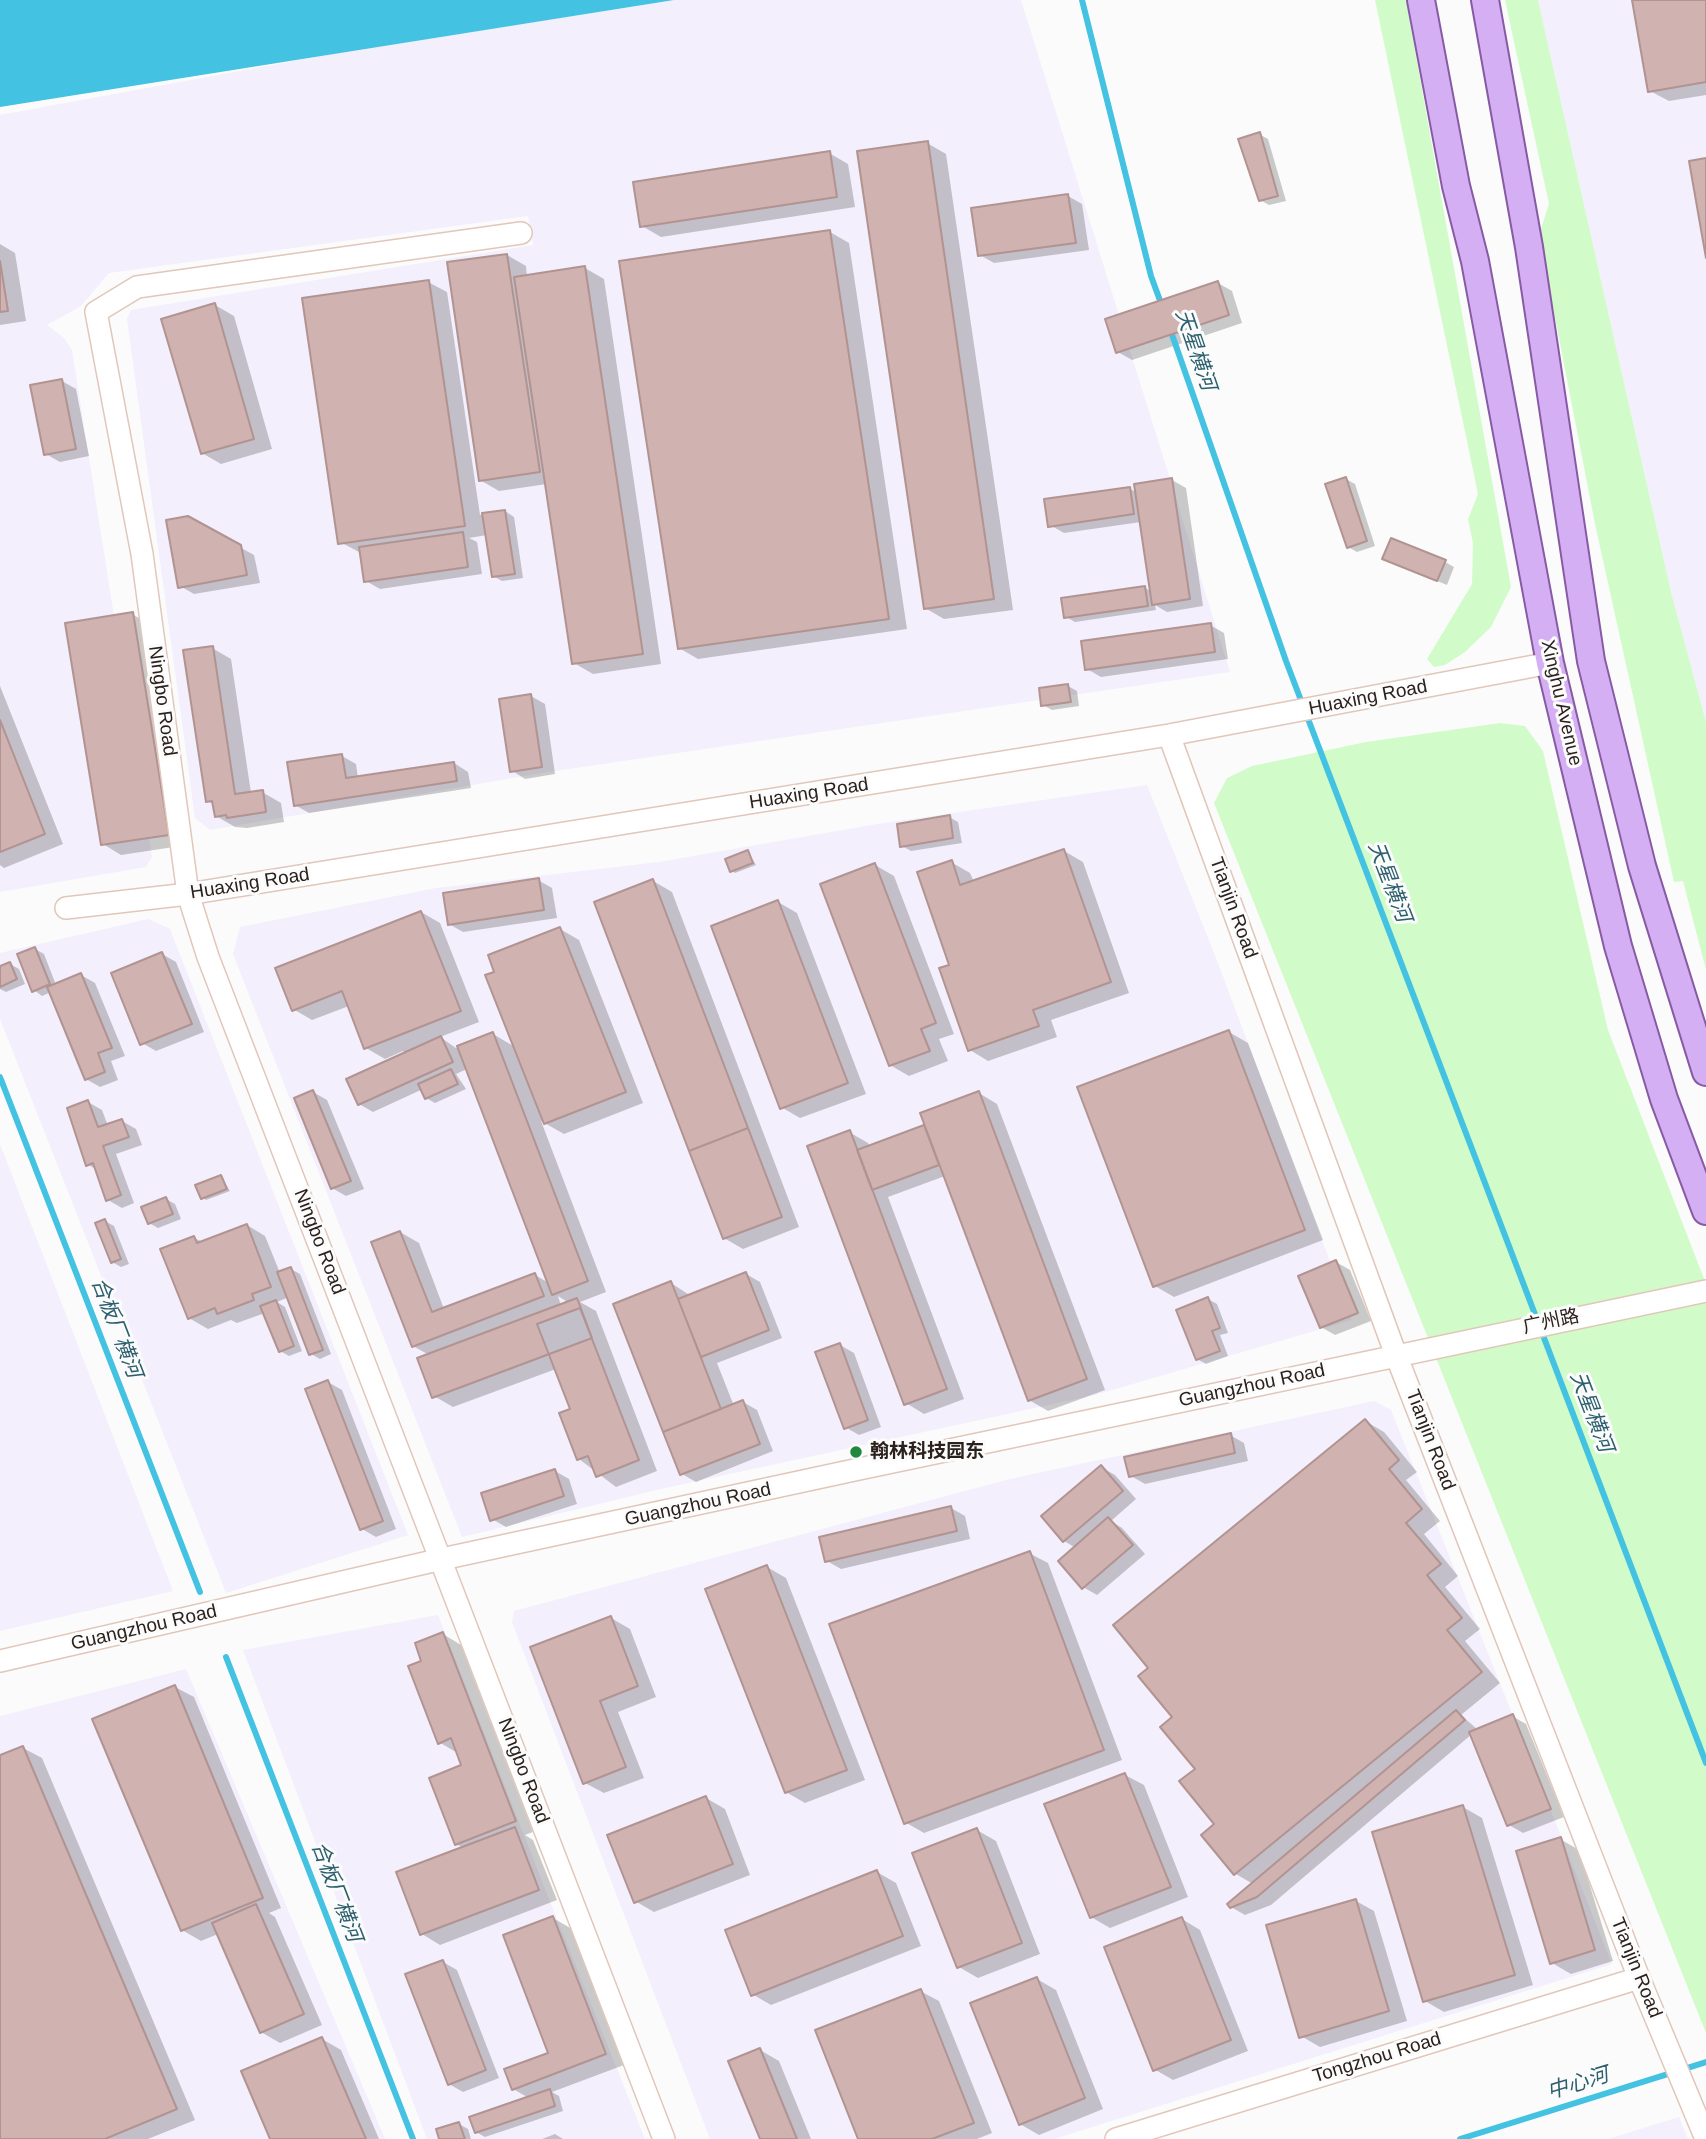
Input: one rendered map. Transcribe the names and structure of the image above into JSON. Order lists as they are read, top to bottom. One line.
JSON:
{"streets":{"main road":["Xinghu Avenue"],"street":["Huaxing Road","Ningbo Road","Tianjin Road","广州路","Guangzhou Road","Tongzhou Road"]},"crossings":[["Huaxing Road","Ningbo Road"],["Huaxing Road","Xinghu Avenue"],["Huaxing Road","Tianjin Road"],["Ningbo Road","Guangzhou Road"],["Tianjin Road","广州路"],["Tianjin Road","Guangzhou Road"],["Tianjin Road","Tongzhou Road"],["广州路","Guangzhou Road"]],"water":["天星横河","合板厂横河","中心河"],"places":["翰林科技园东"]}
